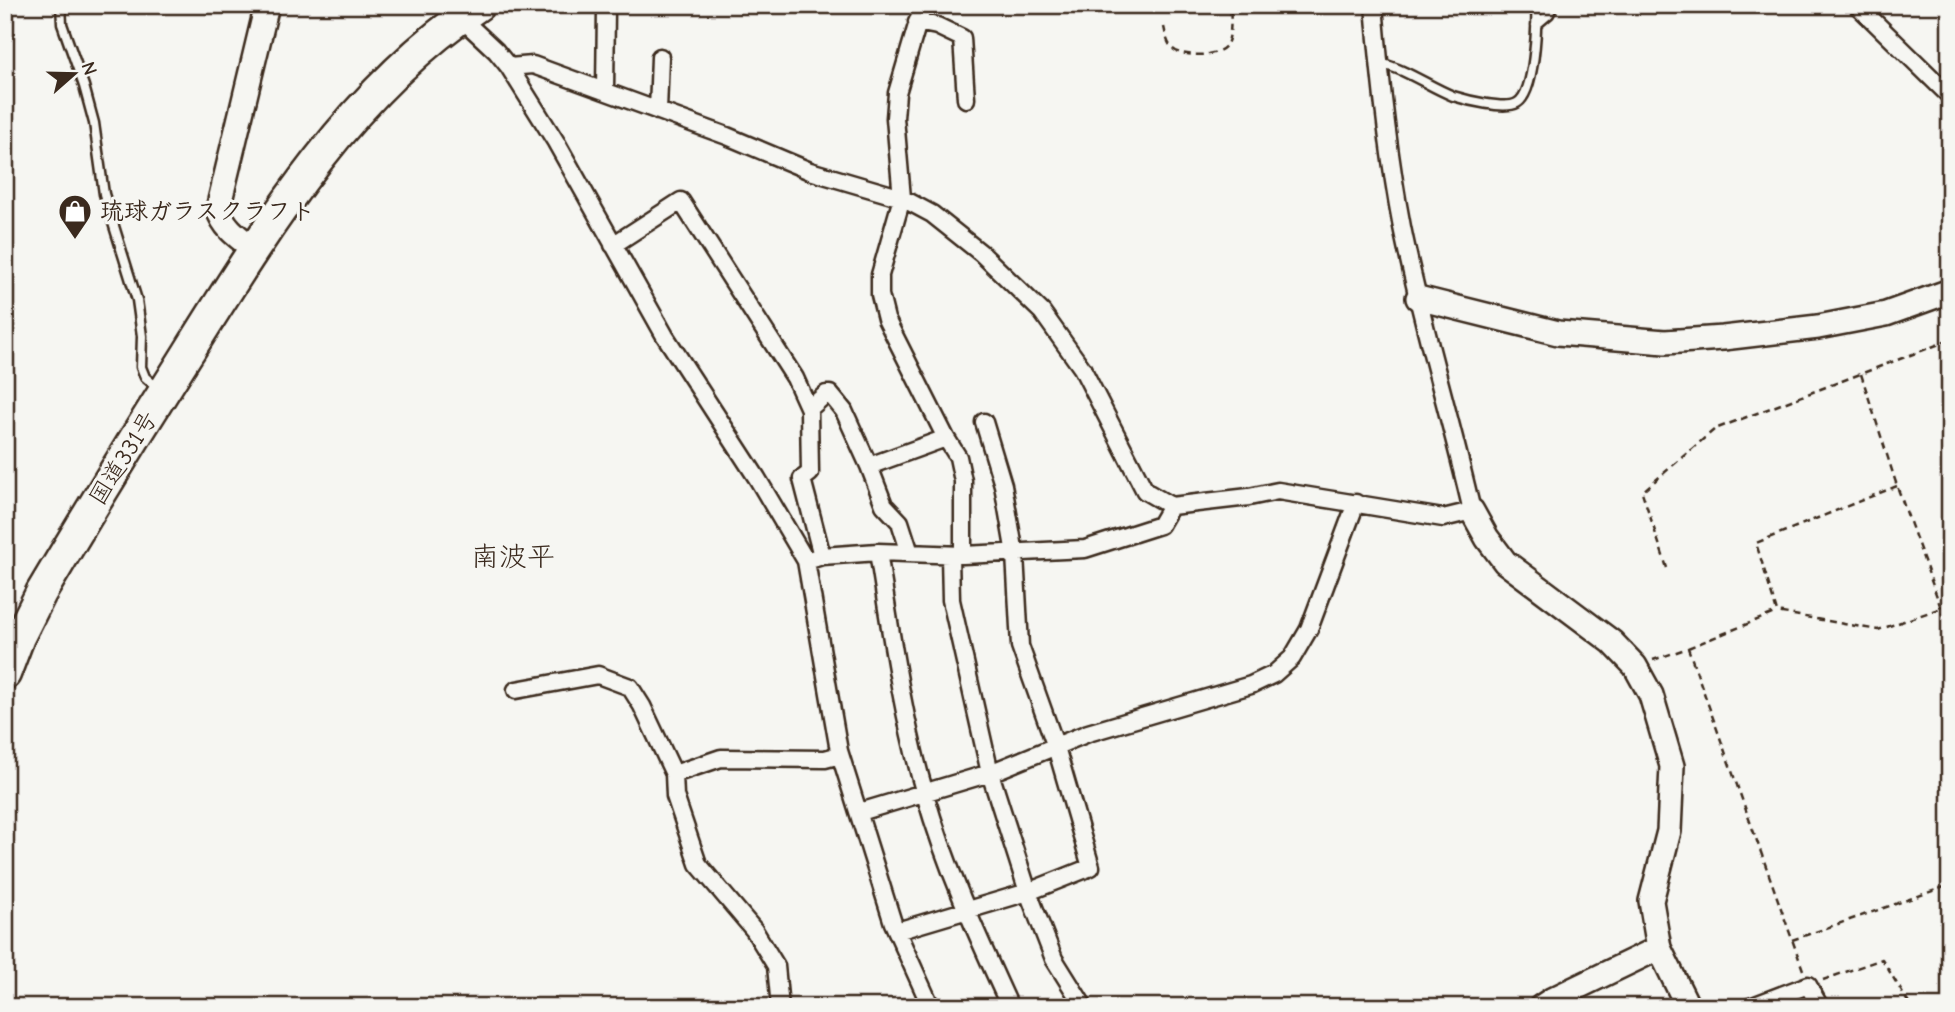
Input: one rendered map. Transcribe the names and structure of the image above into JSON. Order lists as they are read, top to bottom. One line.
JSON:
{"streets":{"highway":["国道331号"]},"districts":["南波平"],"places":{"shop":["琉球ガラスクラフト"]},"north":"right"}
